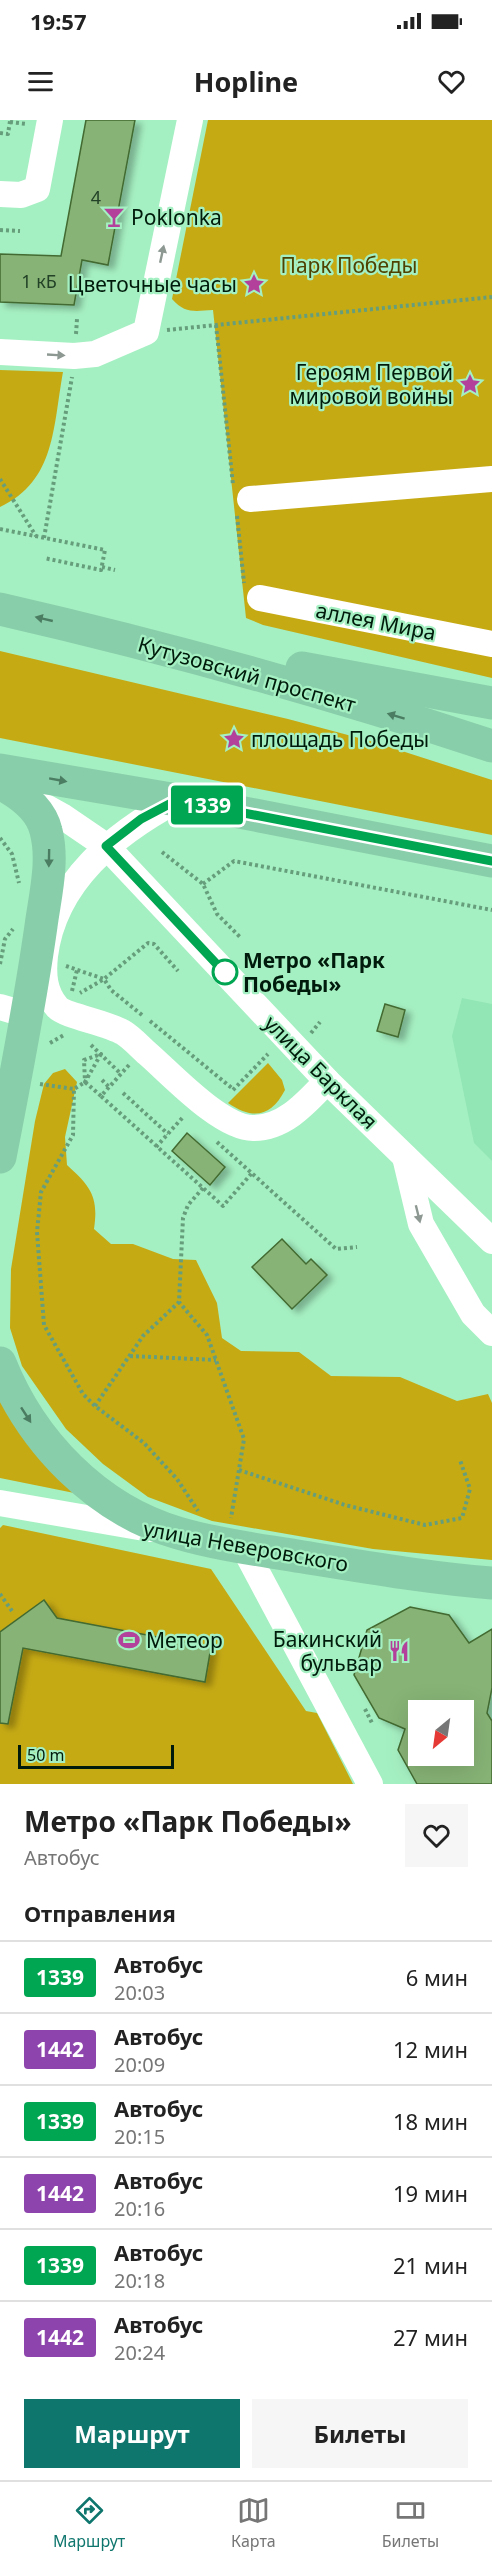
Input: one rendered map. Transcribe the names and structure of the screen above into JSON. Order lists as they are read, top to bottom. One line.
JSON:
{"streets":{"main road":["Кутузовский проспект","улица Неверовского"],"street":["аллея Мира","улица Барклая"]},"parks":["Парк Победы"],"places":{"bar":["Poklonka"],"place":["Цветочные часы","Героям Первой мировой войны","площадь Победы"],"other":["Метро «Парк Победы»"],"sports":["Метеор"],"restaurant":["Бакинский бульвар"]},"lines":["bus line 1339"],"house_numbers":["4","1 кБ"],"scale_bar":"50 m","north":"bottom left","page":{"status":"19:57","header":"Hopline","on_map":"1339","scale":"50 m","heading":[["Метро «Парк Победы»","Автобус"],"Отправления"],"list":[{"mark":"1339","name":"Автобус","note":"20:03","value":"6 мин"},{"mark":"1442","name":"Автобус","note":"20:09","value":"12 мин"},{"mark":"1339","name":"Автобус","note":"20:15","value":"18 мин"},{"mark":"1442","name":"Автобус","note":"20:16","value":"19 мин"},{"mark":"1339","name":"Автобус","note":"20:18","value":"21 мин"},{"mark":"1442","name":"Автобус","note":"20:24","value":"27 мин"}],"buttons":["Маршрут","Билеты"],"tabs":["Маршрут","Карта","Билеты"]}}
